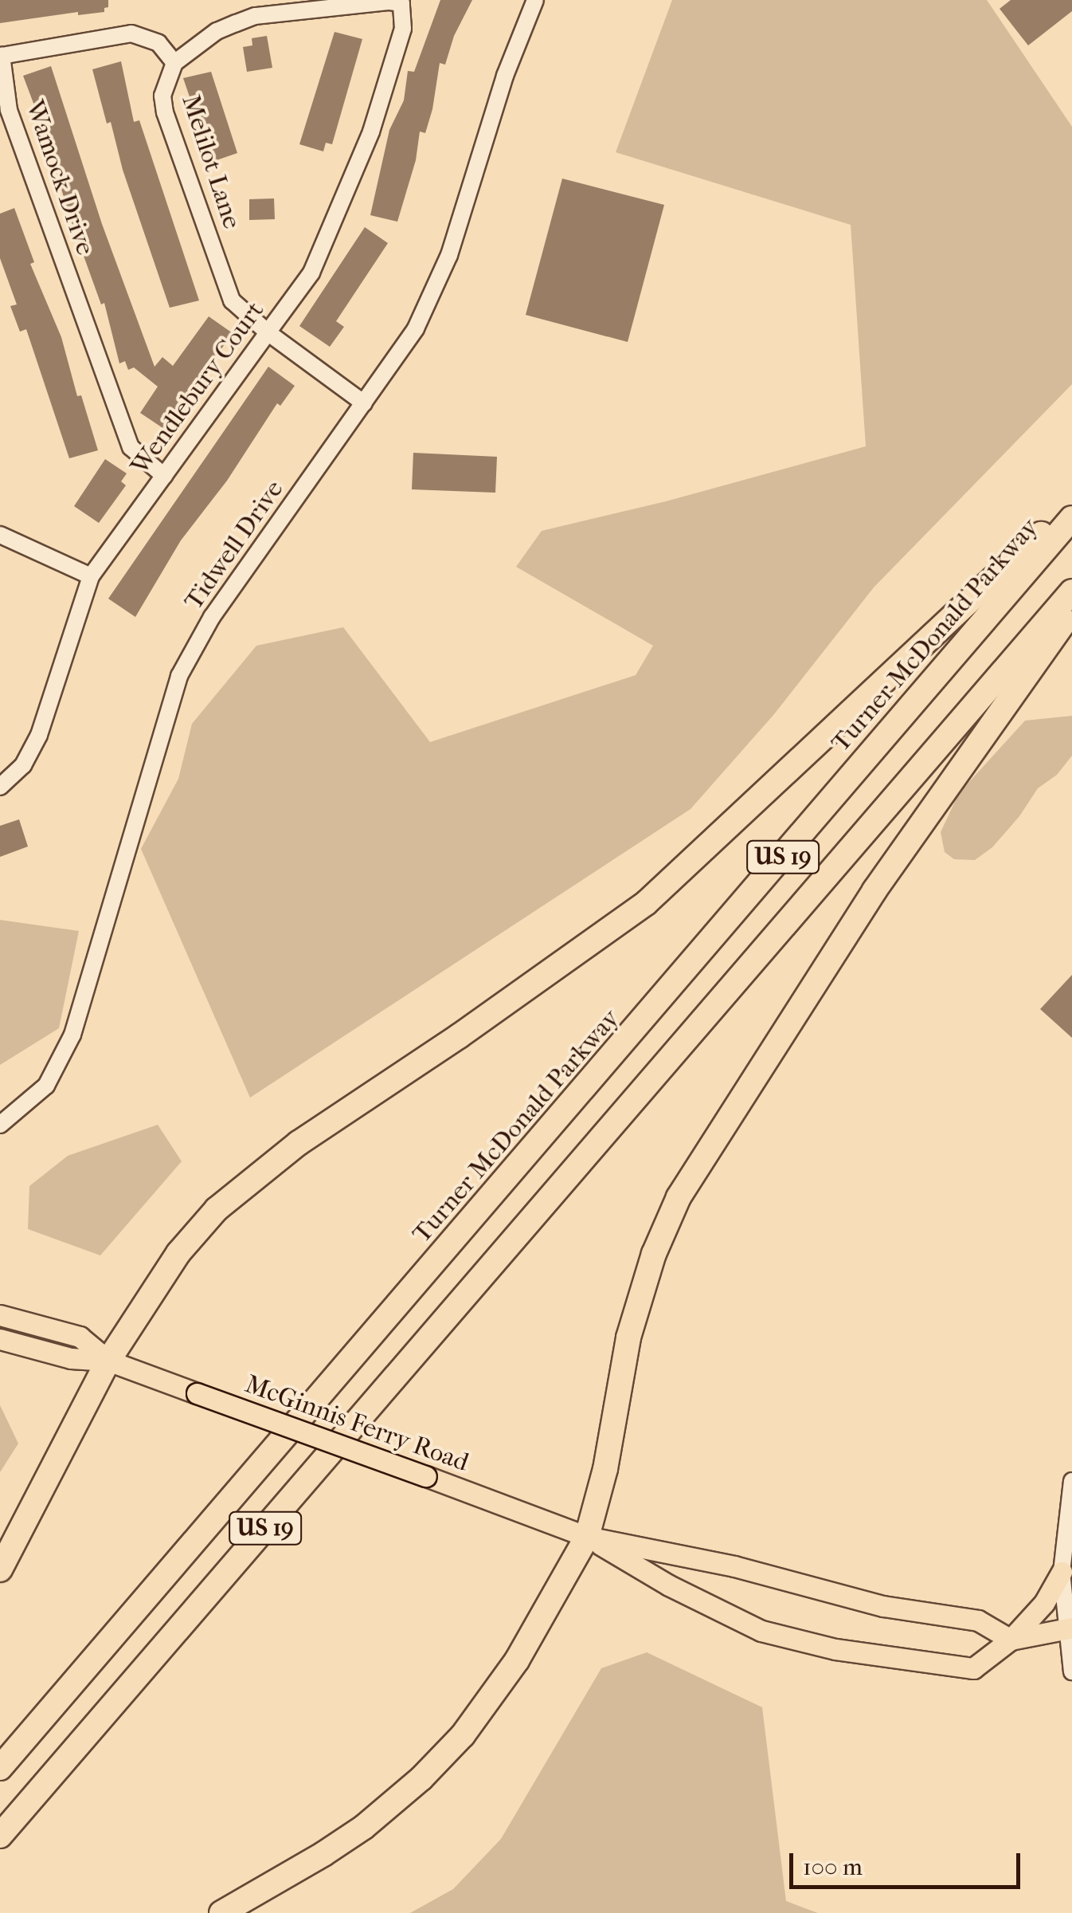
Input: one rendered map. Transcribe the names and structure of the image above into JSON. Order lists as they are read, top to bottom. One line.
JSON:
{"streets":{"highway":["Turner McDonald Parkway","US 19"],"main road":["McGinnis Ferry Road"],"street":["Melilot Lane","Wamock Drive","Wendlebury Court","Tidwell Drive"]},"crossings":[["Melilot Lane","Wamock Drive"],["Melilot Lane","Wendlebury Court"],["Melilot Lane","Tidwell Drive"],["Wamock Drive","Wendlebury Court"]],"scale_bar":"100 m"}
